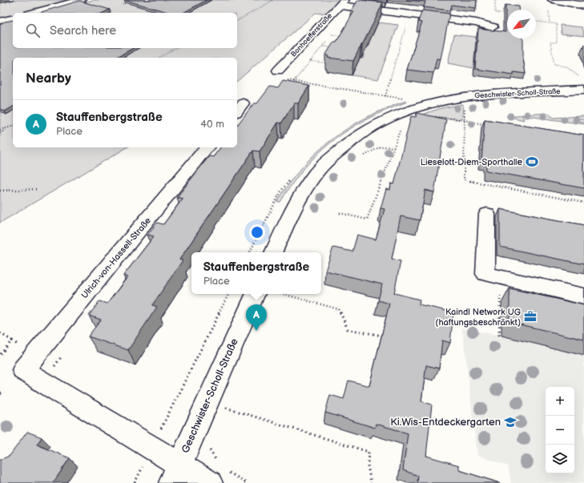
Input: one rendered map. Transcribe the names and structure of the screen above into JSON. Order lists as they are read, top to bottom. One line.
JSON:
{"streets":{"street":["Bonhoefferstraße","Geschwister-Scholl-Straße","Ulrich-von-Hassell-Straße"]},"places":{"sports":["Lieselott-Diem-Sporthalle"],"office":["Kaindl Network UG (haftungsbeschränkt)"],"school or university":["Ki.Wis-Entdeckergarten"]},"north":"bottom left","page":{"search":"Search here","heading":"Nearby","list":[{"mark":"A","name":"Stauffenbergstraße","note":"Place","value":"40 m"}],"popup":["Stauffenbergstraße","Place"],"pins":"A","map_buttons":["+","−"]}}
